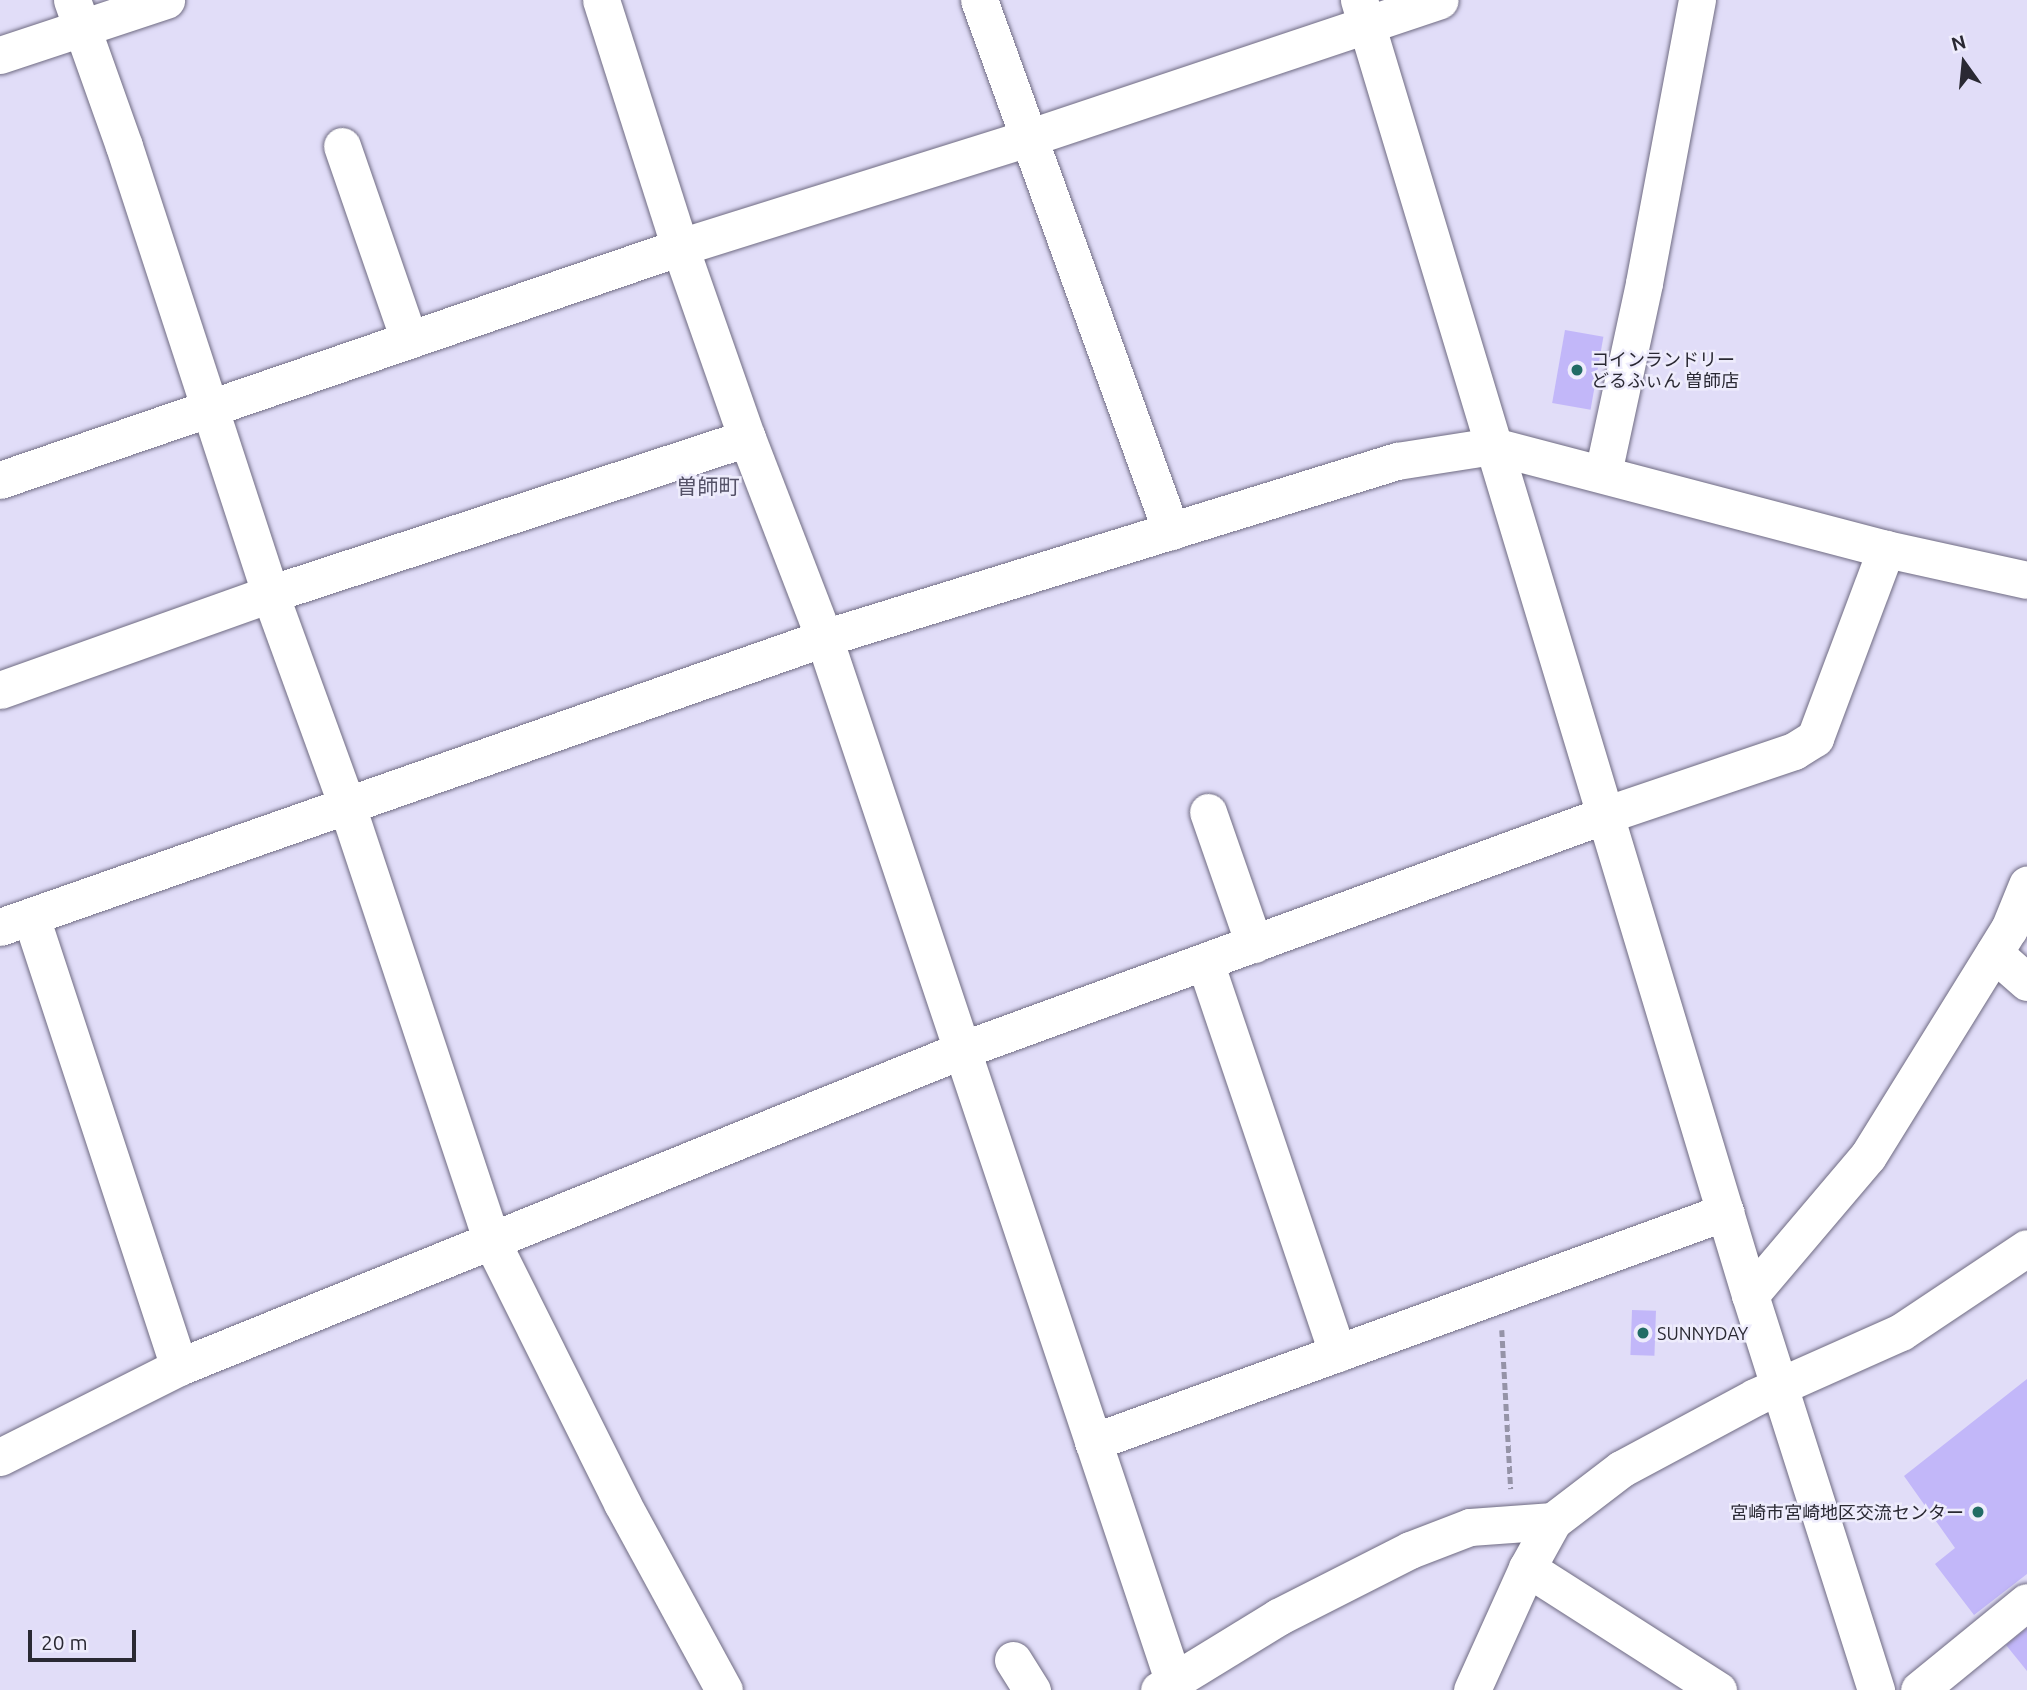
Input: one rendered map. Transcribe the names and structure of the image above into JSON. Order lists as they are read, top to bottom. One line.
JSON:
{"districts":["曽師町"],"places":["コインランドリー どるふぃん 曽師店","SUNNYDAY","宮崎市宮崎地区交流センター"],"scale_bar":"20 m","north":"top"}
